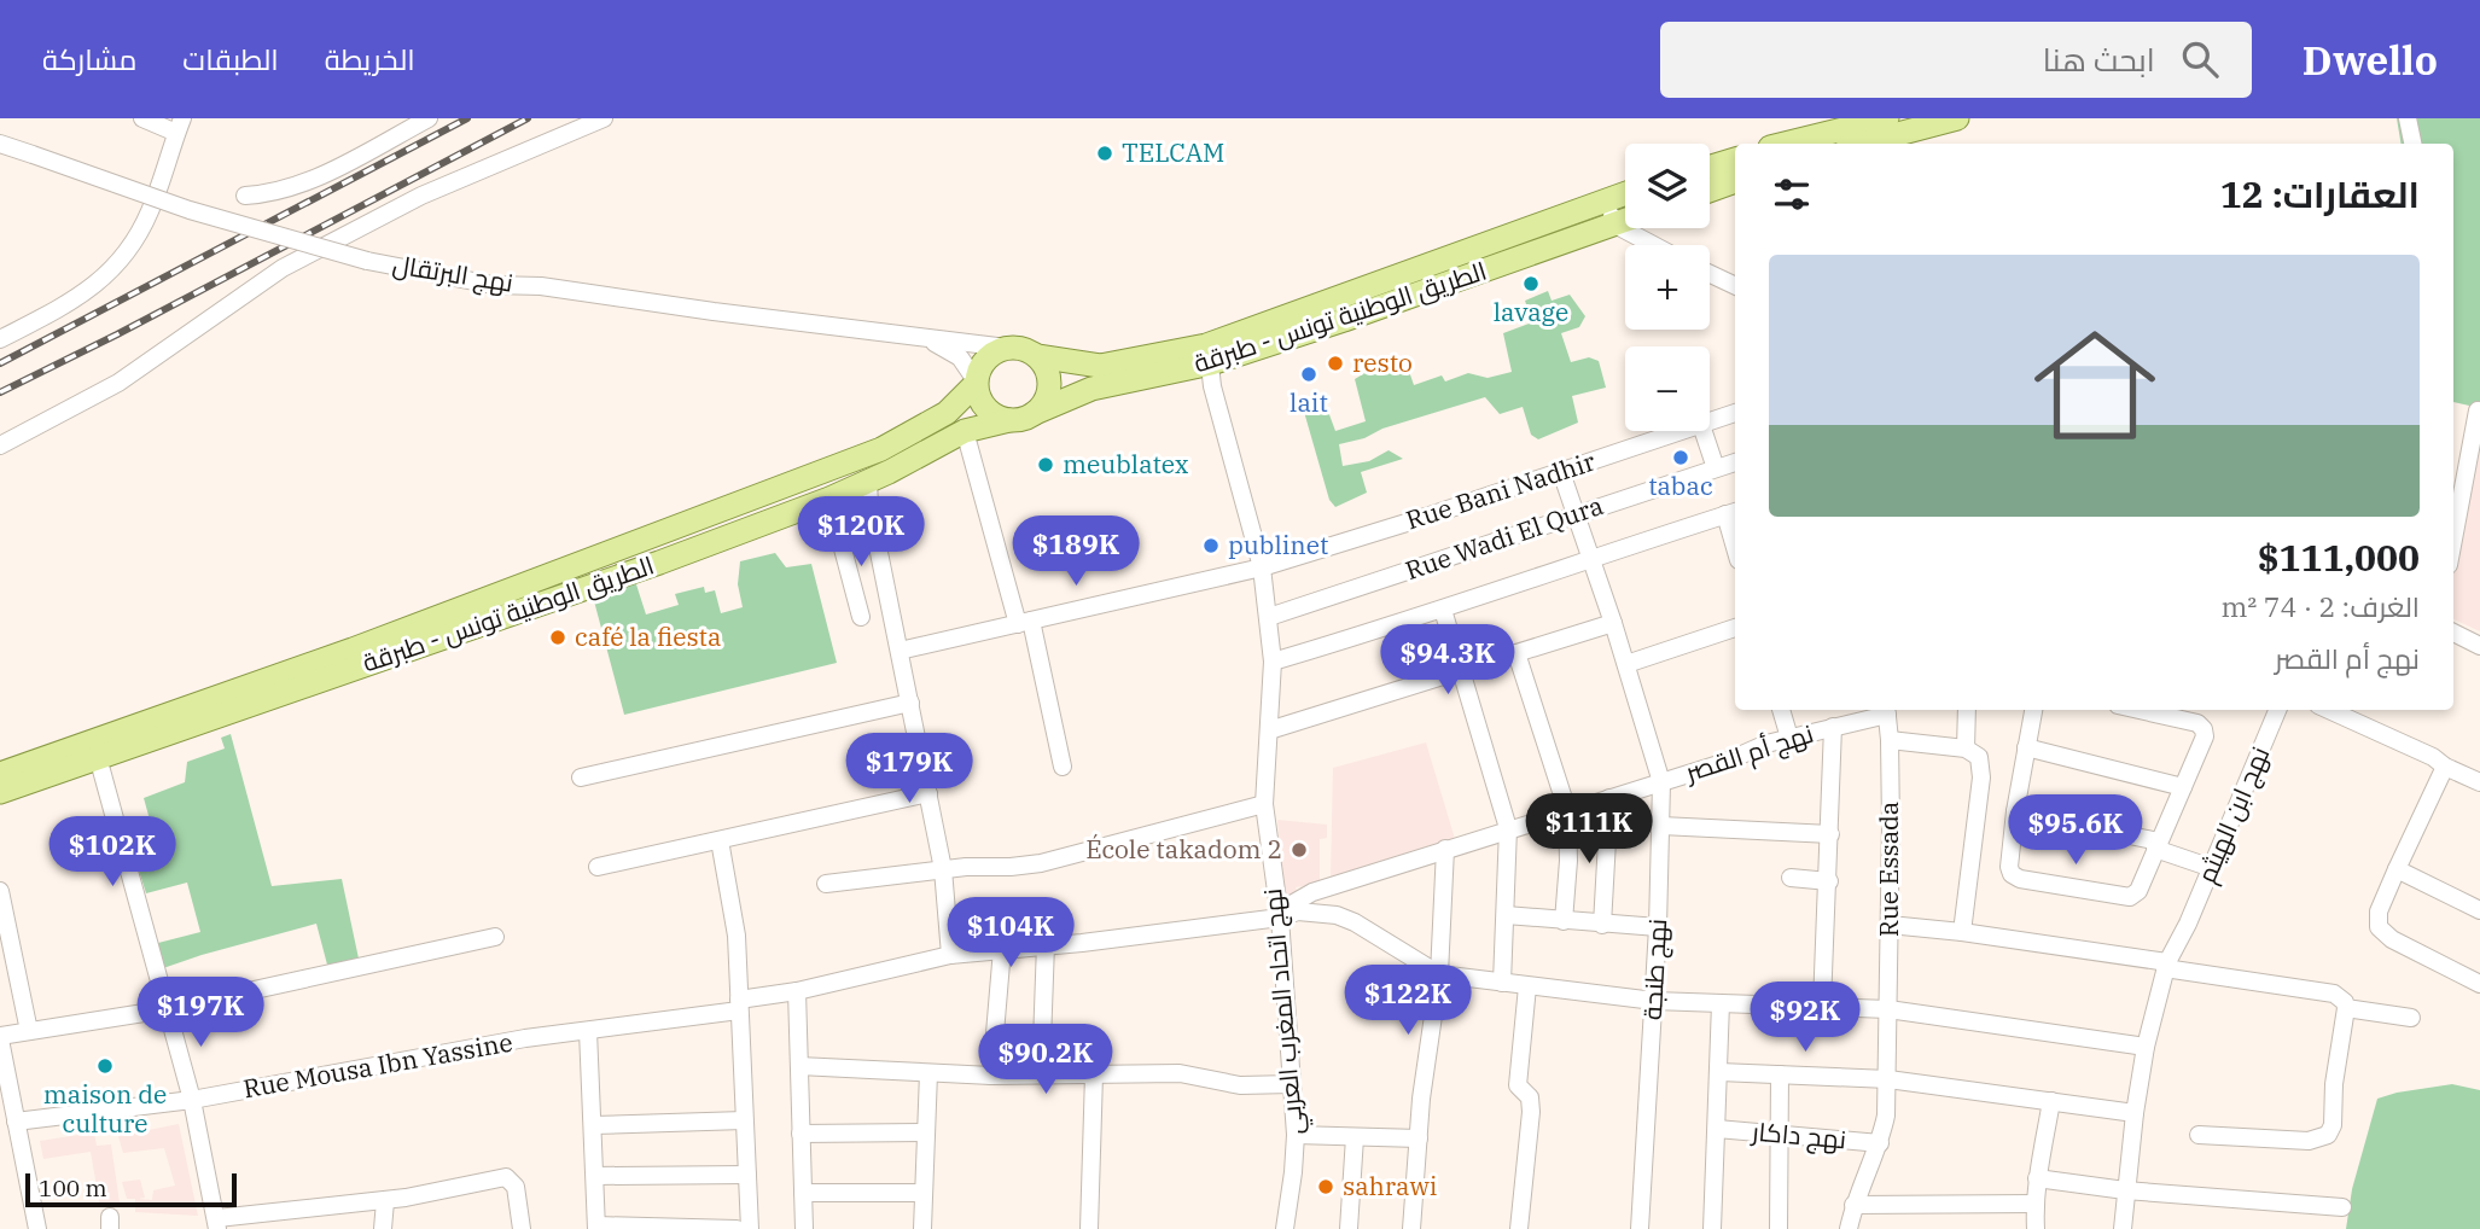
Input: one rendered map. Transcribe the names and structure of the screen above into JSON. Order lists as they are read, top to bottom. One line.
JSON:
{"streets":{"main road":["الطريق الوطنية تونس - طبرقة"],"street":["نهج البرتقال","Rue Bani Nadhir","Rue Wadi El Qura","نهج أم القصر","نهج ابن الهيثم","Rue Essada","نهج طنجة","نهج اتحاد المغرب العربي","Rue Mousa Ibn Yassine","نهج داكار"]},"crossings":[["نهج البرتقال","الطريق الوطنية تونس - طبرقة"],["الطريق الوطنية تونس - طبرقة","نهج اتحاد المغرب العربي"],["Rue Bani Nadhir","نهج طنجة"],["Rue Bani Nadhir","نهج اتحاد المغرب العربي"],["Rue Wadi El Qura","نهج طنجة"],["Rue Wadi El Qura","نهج اتحاد المغرب العربي"],["نهج أم القصر","Rue Essada"],["نهج أم القصر","نهج طنجة"],["نهج أم القصر","نهج اتحاد المغرب العربي"],["نهج أم القصر","Rue Mousa Ibn Yassine"],["Rue Essada","نهج داكار"],["نهج اتحاد المغرب العربي","Rue Mousa Ibn Yassine"]],"places":["TELCAM","lavage","resto","lait","tabac","meublatex","publinet","café la fiesta","École takadom 2","maison de culture","sahrawi"],"scale_bar":"100 m","page":{"header":"Dwello","search":"ابحث هنا","nav":["الخريطة","الطبقات","مشاركة"],"map_buttons":["+","−"],"heading":"العقارات: 12","list":[{"name":"$111,000","note":"الغرف: 2 · 74 m² · نهج أم القصر"}],"price":["$120K","$189K","$94.3K","$179K","$111K","$95.6K","$102K","$104K","$122K","$197K","$92K","$90.2K"],"scale":"100 m"}}
